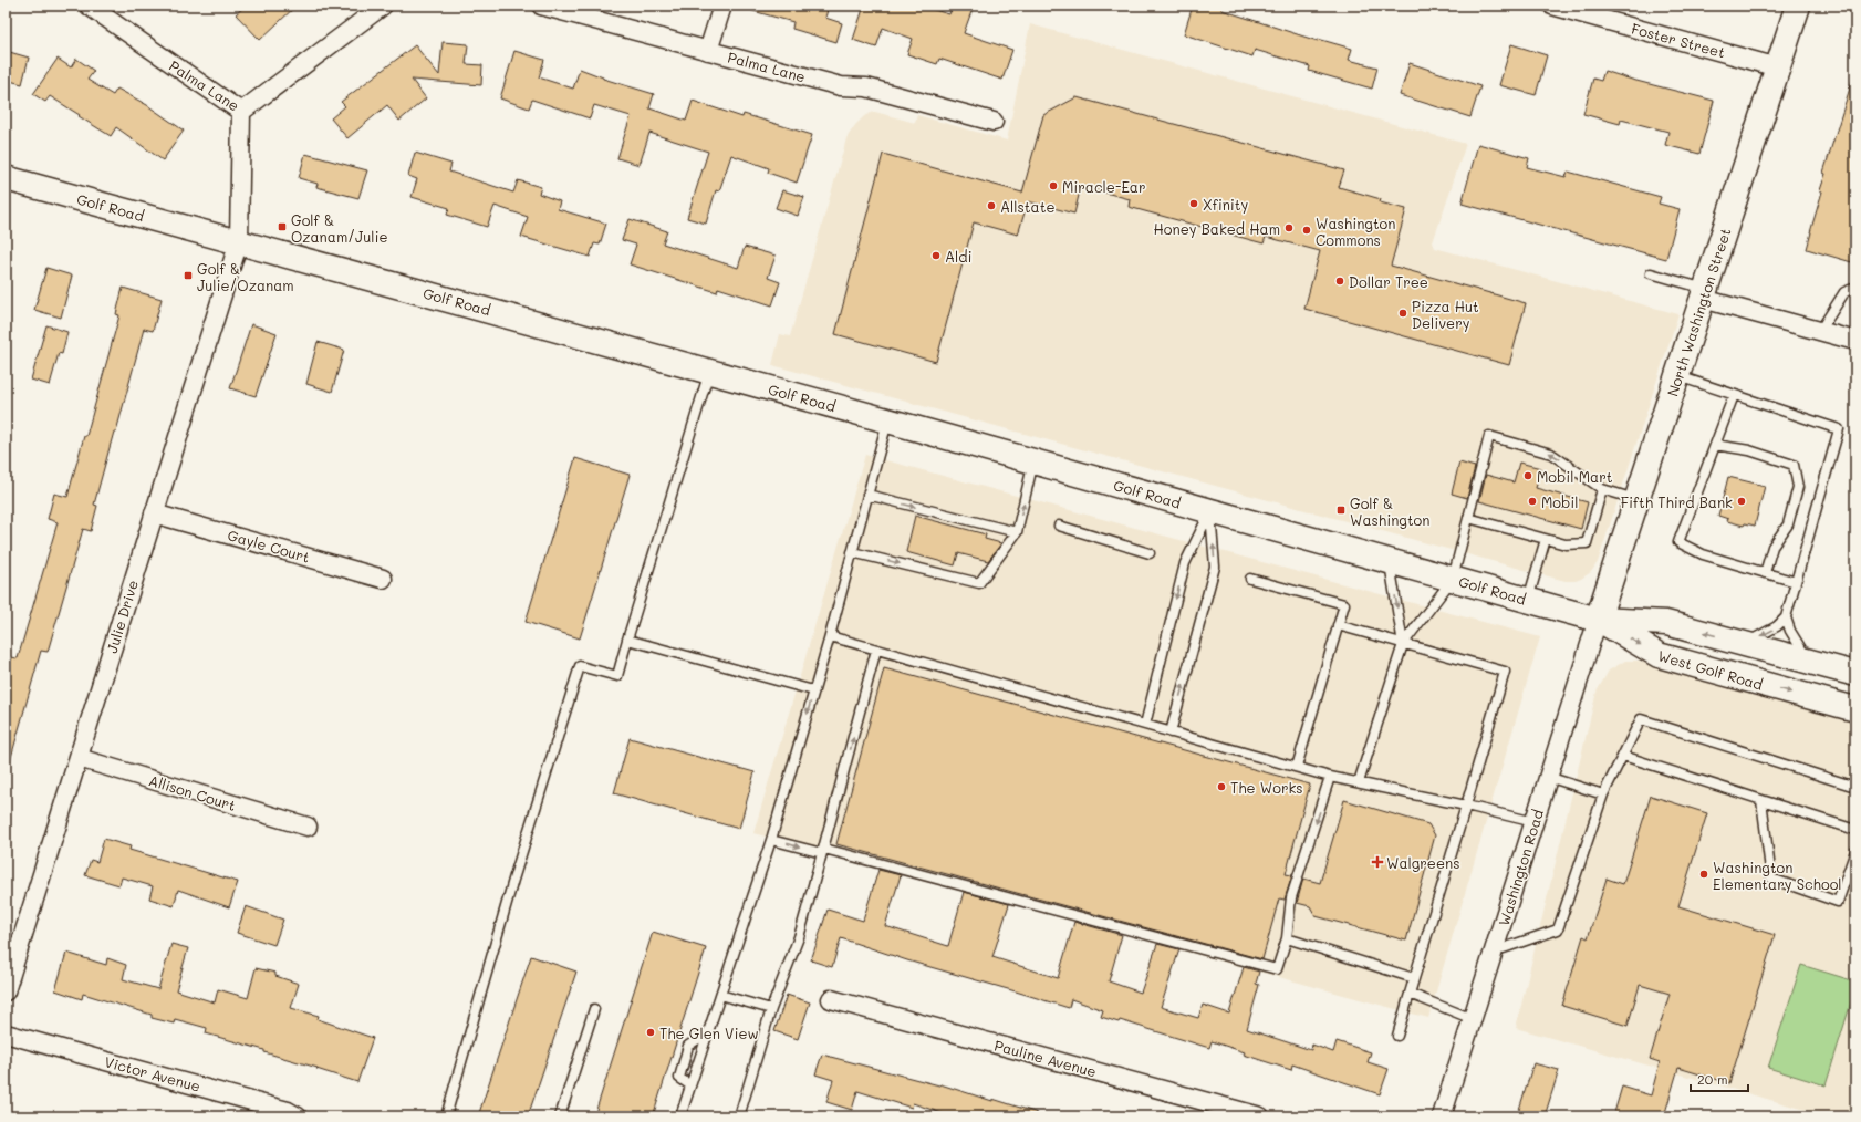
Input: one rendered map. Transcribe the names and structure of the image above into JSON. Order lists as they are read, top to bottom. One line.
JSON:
{"streets":{"main road":["Golf Road","North Washington Street","West Golf Road"],"street":["Foster Street","Palma Lane","Gayle Court","Julie Drive","Allison Court","Washington Road","Pauline Avenue","Victor Avenue"]},"crossings":[["Foster Street","North Washington Street"],["Palma Lane","Julie Drive"],["Golf Road","North Washington Street"],["Golf Road","Julie Drive"],["Golf Road","West Golf Road"],["Golf Road","Washington Road"],["North Washington Street","West Golf Road"],["North Washington Street","Washington Road"],["Gayle Court","Julie Drive"],["Julie Drive","Allison Court"],["West Golf Road","Washington Road"]],"places":{"other":["Miracle-Ear","Xfinity","Allstate","Honey Baked Ham","Washington Commons","Aldi","Dollar Tree","Pizza Hut Delivery","Mobil Mart","Mobil","Fifth Third Bank","The Works","Washington Elementary School","The Glen View"],"transit":["Golf & Ozanam/Julie","Golf & Julie/Ozanam","Golf & Washington"],"health":["Walgreens"]},"scale_bar":"20 m"}
